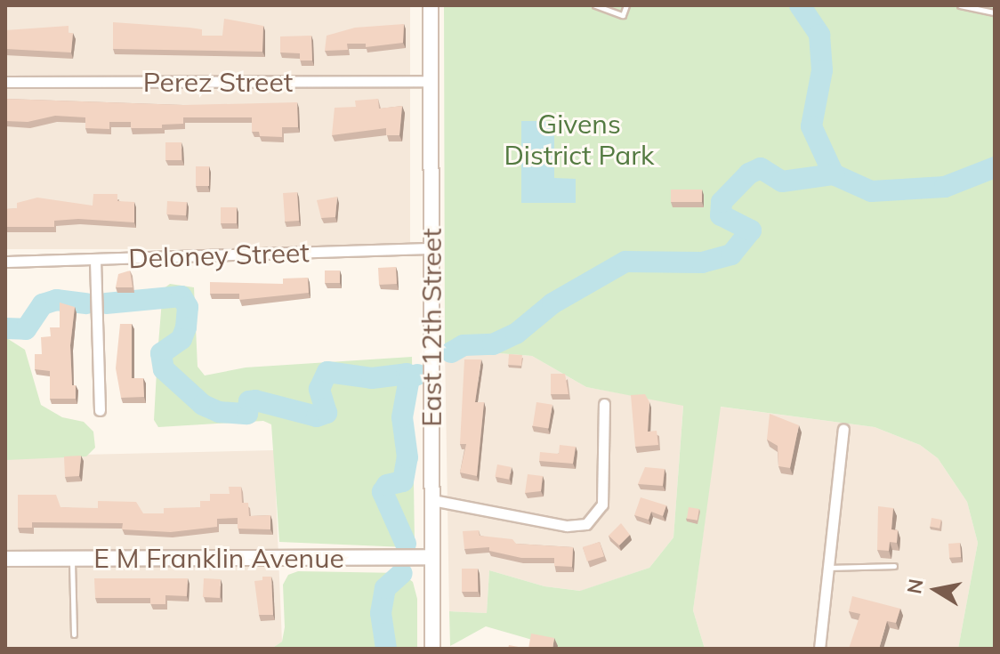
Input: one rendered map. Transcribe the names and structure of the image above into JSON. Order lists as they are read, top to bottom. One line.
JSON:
{"streets":{"street":["Perez Street","Deloney Street","East 12th Street","E M Franklin Avenue"]},"crossings":[["Perez Street","East 12th Street"],["Deloney Street","East 12th Street"],["East 12th Street","E M Franklin Avenue"]],"parks":["Givens District Park"],"north":"left"}
